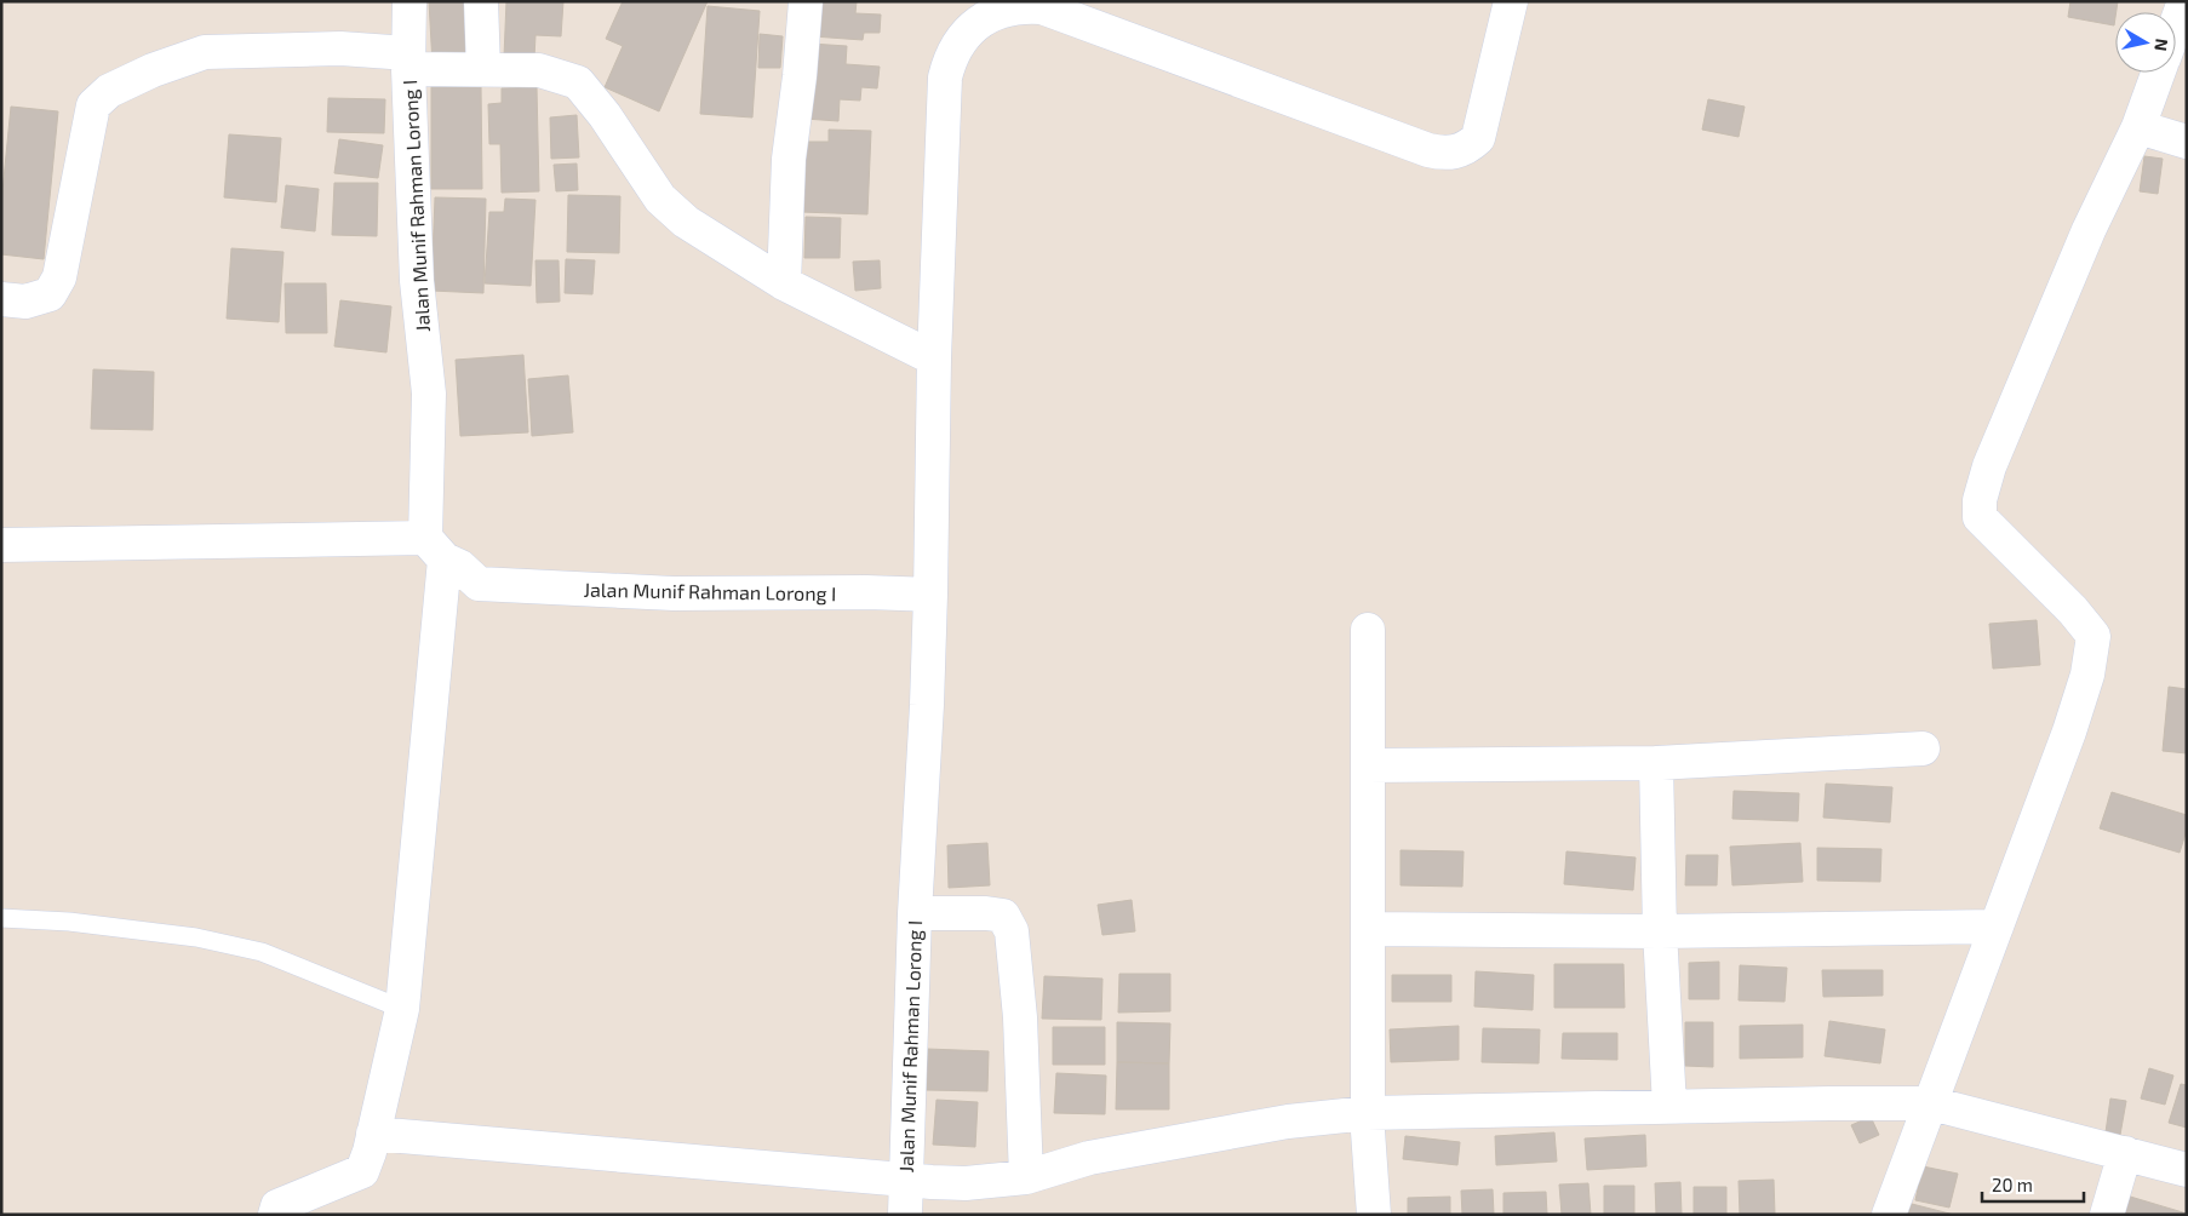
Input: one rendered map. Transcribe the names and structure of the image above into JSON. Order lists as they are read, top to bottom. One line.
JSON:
{"streets":{"street":["Jalan Munif Rahman Lorong I"]},"scale_bar":"20 m","north":"right"}
